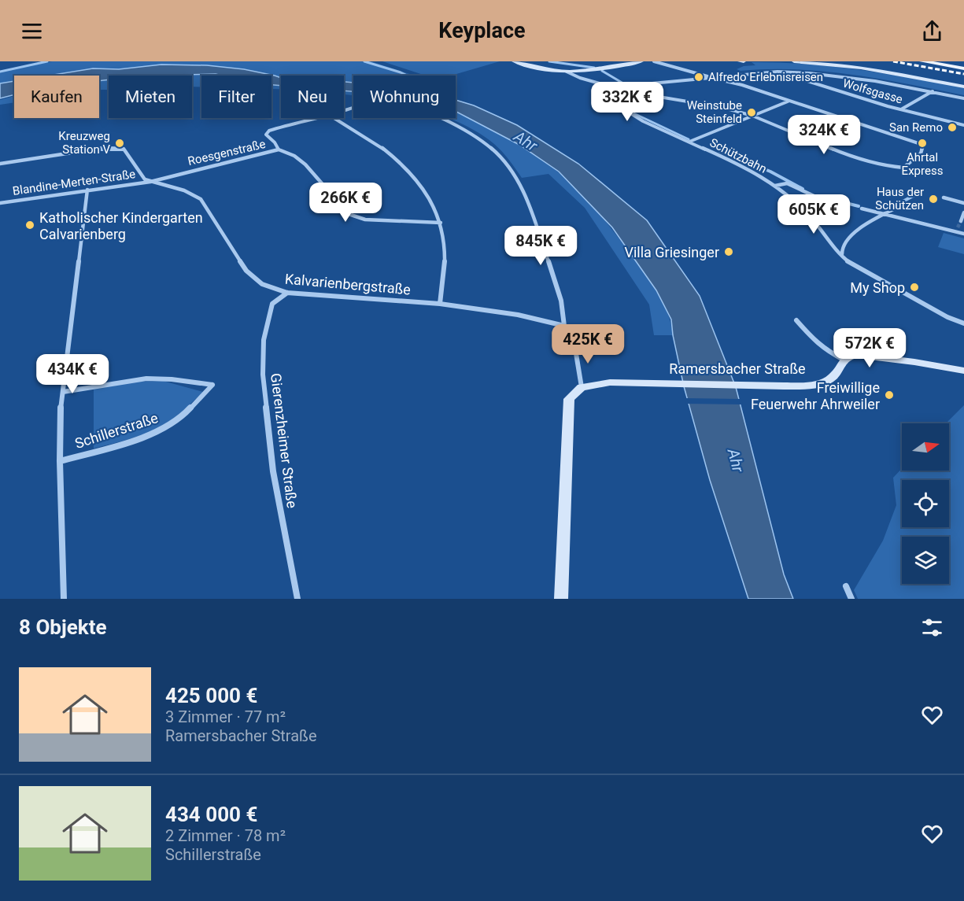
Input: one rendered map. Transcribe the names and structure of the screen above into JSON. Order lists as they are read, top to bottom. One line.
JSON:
{"streets":{"main road":["Ramersbacher Straße"],"street":["Wolfsgasse","Roesgenstraße","Schützbahn","Blandine-Merten-Straße","Kalvarienbergstraße","Schillerstraße","Gierenzheimer Straße"]},"crossings":[["Roesgenstraße","Blandine-Merten-Straße"],["Roesgenstraße","Kalvarienbergstraße"],["Blandine-Merten-Straße","Kalvarienbergstraße"],["Blandine-Merten-Straße","Schillerstraße"],["Kalvarienbergstraße","Gierenzheimer Straße"]],"water":["Ahr"],"places":["Alfredo Erlebnisreisen","Weinstube Steinfeld","San Remo","Kreuzweg Station V","Ahrtal Express","Haus der Schützen","Katholischer Kindergarten Calvarienberg","Villa Griesinger","My Shop","Freiwillige Feuerwehr Ahrweiler"],"north":"right","page":{"header":"Keyplace","chip":["Kaufen","Mieten","Filter","Neu","Wohnung"],"price":["332K €","324K €","266K €","605K €","845K €","425K €","572K €","434K €"],"heading":"8 Objekte","list":[{"name":"425 000 €","note":"3 Zimmer · 77 m² · Ramersbacher Straße"},{"name":"434 000 €","note":"2 Zimmer · 78 m² · Schillerstraße"}]}}
